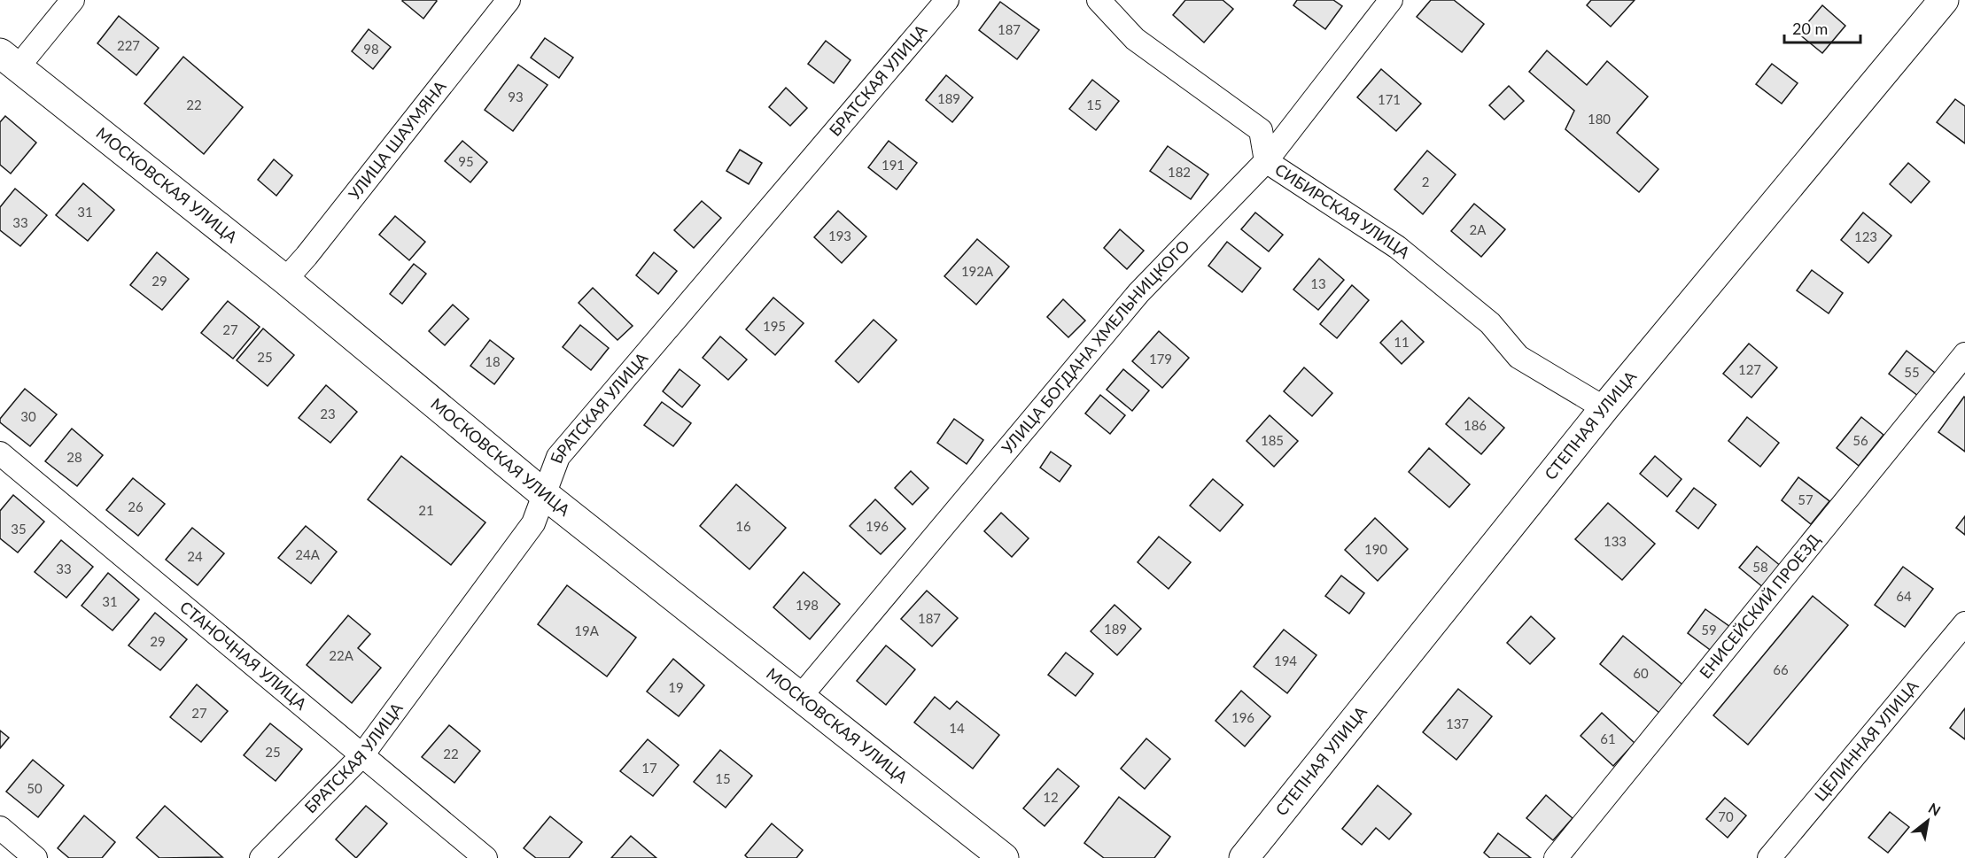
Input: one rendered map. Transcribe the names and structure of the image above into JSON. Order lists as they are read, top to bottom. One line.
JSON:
{"streets":{"street":["БРАТСКАЯ УЛИЦА","УЛИЦА ШАУМЯНА","МОСКОВСКАЯ УЛИЦА","СИБИРСКАЯ УЛИЦА","УЛИЦА БОГДАНА ХМЕЛЬНИЦКОГО","СТЕПНАЯ УЛИЦА","ЕНИСЕЙСКИЙ ПРОЕЗД","СТАНОЧНАЯ УЛИЦА","ЦЕЛИННАЯ УЛИЦА"]},"crossings":[["БРАТСКАЯ УЛИЦА","МОСКОВСКАЯ УЛИЦА"],["БРАТСКАЯ УЛИЦА","СТАНОЧНАЯ УЛИЦА"],["УЛИЦА ШАУМЯНА","МОСКОВСКАЯ УЛИЦА"],["МОСКОВСКАЯ УЛИЦА","УЛИЦА БОГДАНА ХМЕЛЬНИЦКОГО"],["СИБИРСКАЯ УЛИЦА","УЛИЦА БОГДАНА ХМЕЛЬНИЦКОГО"],["СИБИРСКАЯ УЛИЦА","СТЕПНАЯ УЛИЦА"]],"house_numbers":["187","227","98","93","189","171","22","15","180","95","191","182","2","31","33","2А","193","123","192А","29","13","195","27","11","25","179","18","127","55","23","30","186","185","56","28","57","26","21","16","196","35","133","190","24А","24","58","33","64","31","198","187","189","59","19А","29","22А","194","66","60","19","27","196","137","14","61","25","22","17","15","50","12","70"],"scale_bar":"20 m","north":"top right"}
